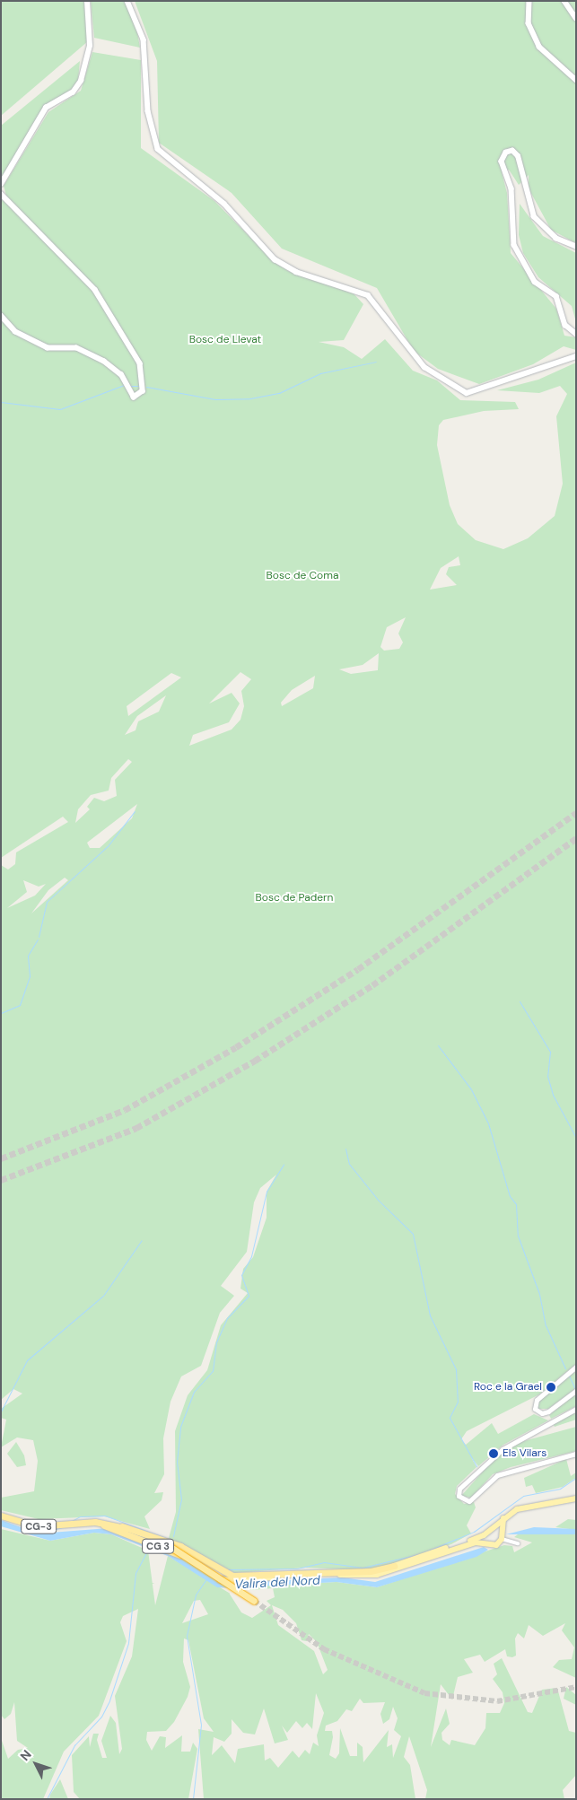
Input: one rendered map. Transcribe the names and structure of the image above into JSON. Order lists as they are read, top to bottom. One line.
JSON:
{"streets":{"highway":["CG-3","CG 3"]},"crossings":[["CG-3","CG 3"]],"water":["Valira del Nord"],"parks":["Bosc de Llevat","Bosc de Coma","Bosc de Padern"],"places":["Roc e la Grael","Els Vilars"],"north":"top left"}
